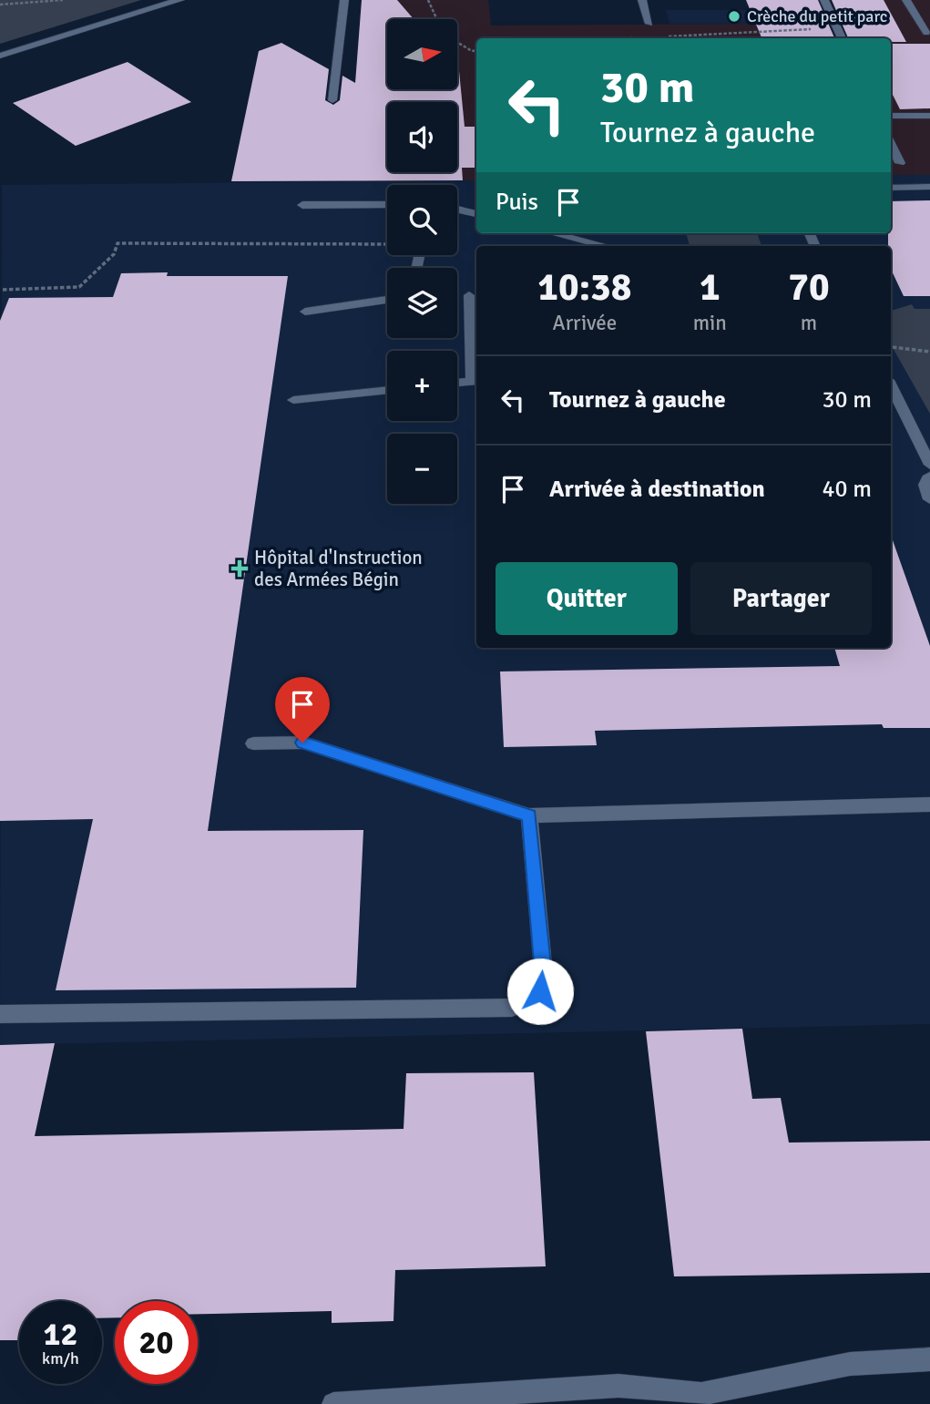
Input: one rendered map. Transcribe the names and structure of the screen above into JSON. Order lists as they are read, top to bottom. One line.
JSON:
{"places":{"other":["Crèche du petit parc"],"health":["Hôpital d'Instruction des Armées Bégin"]},"north":"right","page":{"map_buttons":["+","−"],"turn":["30 m","Tournez à gauche"],"then":"Puis","eta":["10:38","Arrivée","1","min","70","m"],"list":[{"name":"Tournez à gauche","value":"30 m"},{"name":"Arrivée à destination","value":"40 m"}],"buttons":["Quitter","Partager"],"speed":"12 km/h","limit":"20"}}
